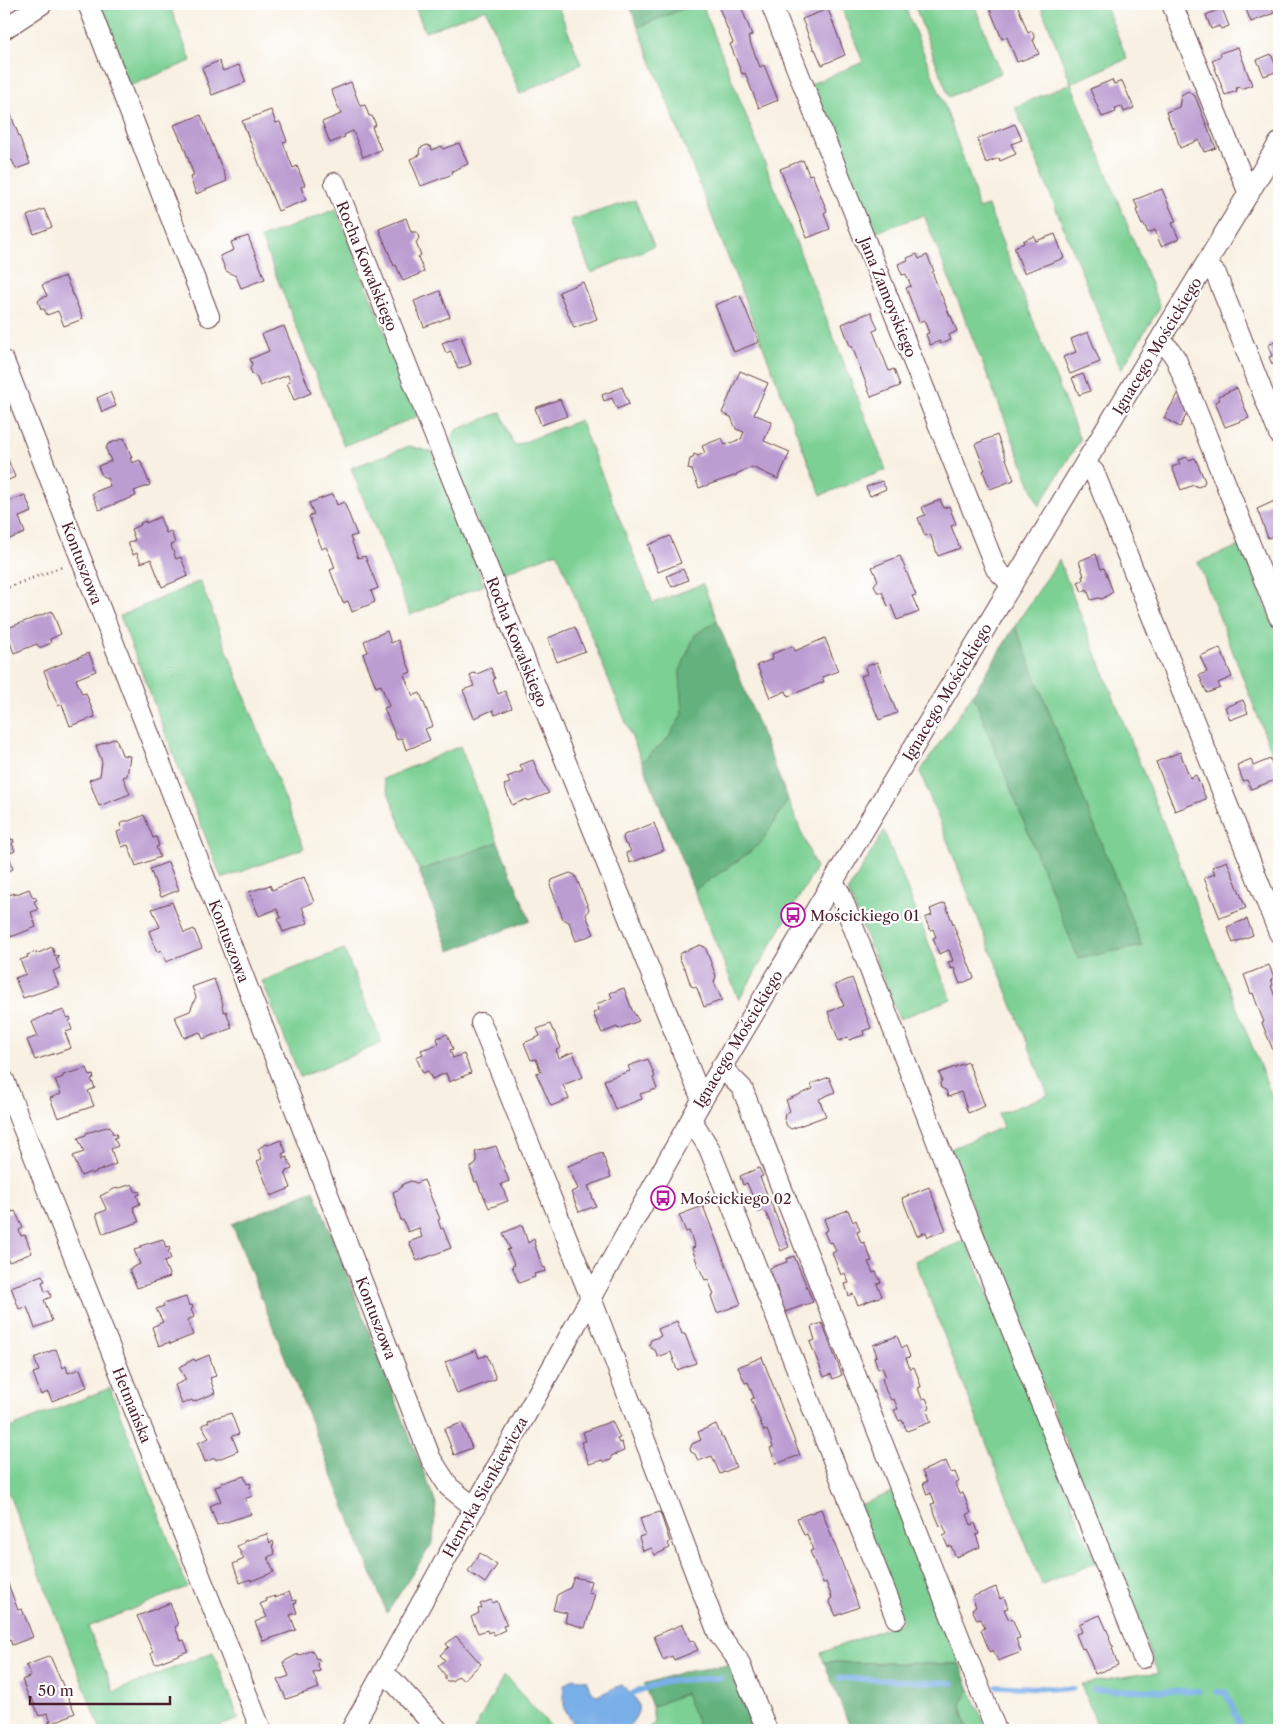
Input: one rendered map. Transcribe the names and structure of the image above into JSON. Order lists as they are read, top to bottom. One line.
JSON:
{"streets":{"street":["Rocha Kowalskiego","Jana Zamoyskiego","Ignacego Mościckiego","Kontuszowa","Hetmańska","Henryka Sienkiewicza"]},"crossings":[["Rocha Kowalskiego","Ignacego Mościckiego"],["Jana Zamoyskiego","Ignacego Mościckiego"],["Ignacego Mościckiego","Henryka Sienkiewicza"],["Kontuszowa","Henryka Sienkiewicza"]],"places":{"bus stop":["Mościckiego 01","Mościckiego 02"]},"scale_bar":"50 m"}
